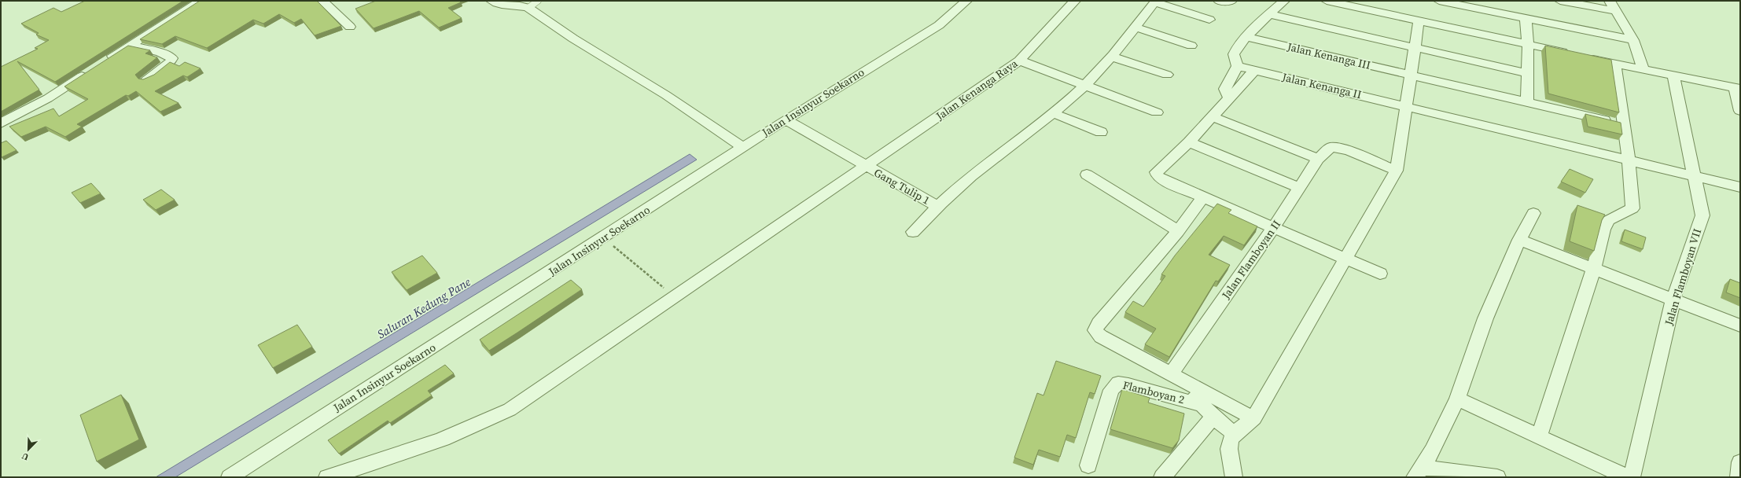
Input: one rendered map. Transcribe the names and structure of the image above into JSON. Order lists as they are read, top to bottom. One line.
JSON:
{"streets":{"street":["Jalan Kenanga III","Jalan Kenanga II","Jalan Kenanga Raya","Jalan Insinyur Soekarno","Gang Tulip 1","Jalan Flamboyan II","Jalan Flamboyan VII","Flamboyan 2"]},"crossings":[["Jalan Kenanga II","Jalan Flamboyan VII"],["Jalan Kenanga Raya","Gang Tulip 1"],["Jalan Insinyur Soekarno","Gang Tulip 1"]],"water":["Saluran Kedung Pane"],"north":"bottom left"}
